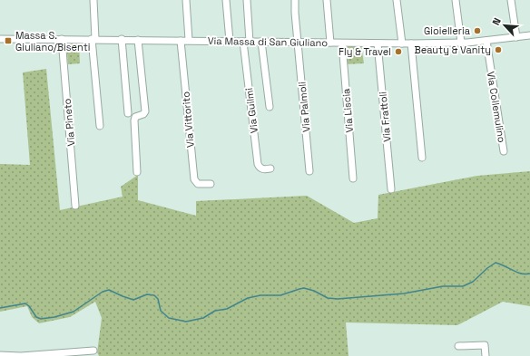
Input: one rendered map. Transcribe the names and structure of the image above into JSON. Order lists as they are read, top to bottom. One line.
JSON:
{"streets":{"street":["Via Massa di San Giuliano","Via Palmoli","Via Collemulino","Via Guilmi","Via Liscia","Via Frattoli","Via Vittorito","Via Pineto"]},"crossings":[["Via Massa di San Giuliano","Via Palmoli"],["Via Massa di San Giuliano","Via Collemulino"],["Via Massa di San Giuliano","Via Guilmi"],["Via Massa di San Giuliano","Via Liscia"],["Via Massa di San Giuliano","Via Frattoli"],["Via Massa di San Giuliano","Via Vittorito"],["Via Massa di San Giuliano","Via Pineto"]],"places":{"other":["Gioielleria","Beauty & Vanity","Fly & Travel"],"transit":["Massa S. Giuliano/Bisenti"]},"north":"top left"}
